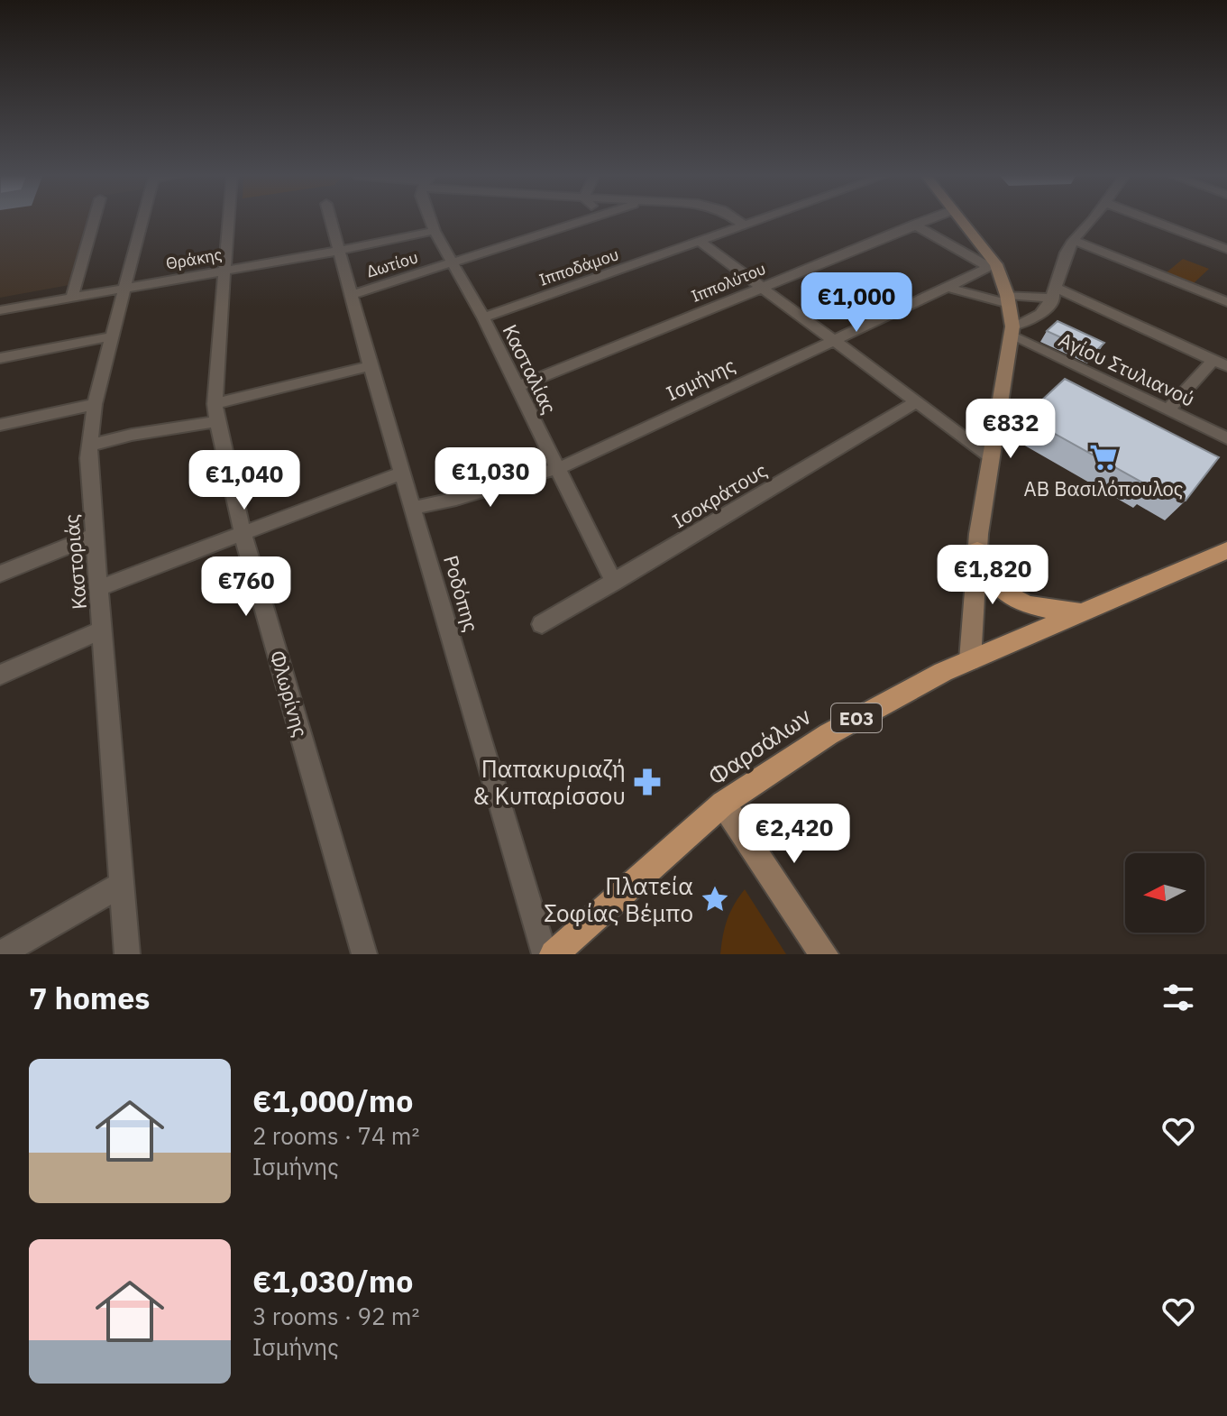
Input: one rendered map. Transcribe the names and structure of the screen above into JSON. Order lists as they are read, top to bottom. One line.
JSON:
{"streets":{"main road":["ΕΟ3","Φαρσάλων"],"street":["Θράκης","Δωτίου","Ιπποδάμου","Ιππολύτου","Κασταλίας","Αγίου Στυλιανού","Ισμήνης","Ισοκράτους","Καστοριάς","Ροδόπης","Φλωρίνης"]},"crossings":[["Θράκης","Κασταλίας"],["Θράκης","Καστοριάς"],["Θράκης","Ροδόπης"],["Θράκης","Φλωρίνης"],["Δωτίου","Κασταλίας"],["Δωτίου","Ροδόπης"],["Ιπποδάμου","Κασταλίας"],["Ιππολύτου","Κασταλίας"],["Κασταλίας","Ισμήνης"],["Κασταλίας","Ισοκράτους"],["Ισμήνης","Ροδόπης"]],"places":{"supermarket":["ΑΒ Βασιλόπουλος"],"pharmacy":["Παπακυριαζή & Κυπαρίσσου"],"place":["Πλατεία Σοφίας Βέμπο"]},"north":"left","page":{"price":["€1,000","€832","€1,030","€1,040","€1,820","€760","€2,420"],"heading":"7 homes","list":[{"name":"€1,000/mo","note":"2 rooms · 74 m² · Ισμήνης"},{"name":"€1,030/mo","note":"3 rooms · 92 m² · Ισμήνης"}]}}
